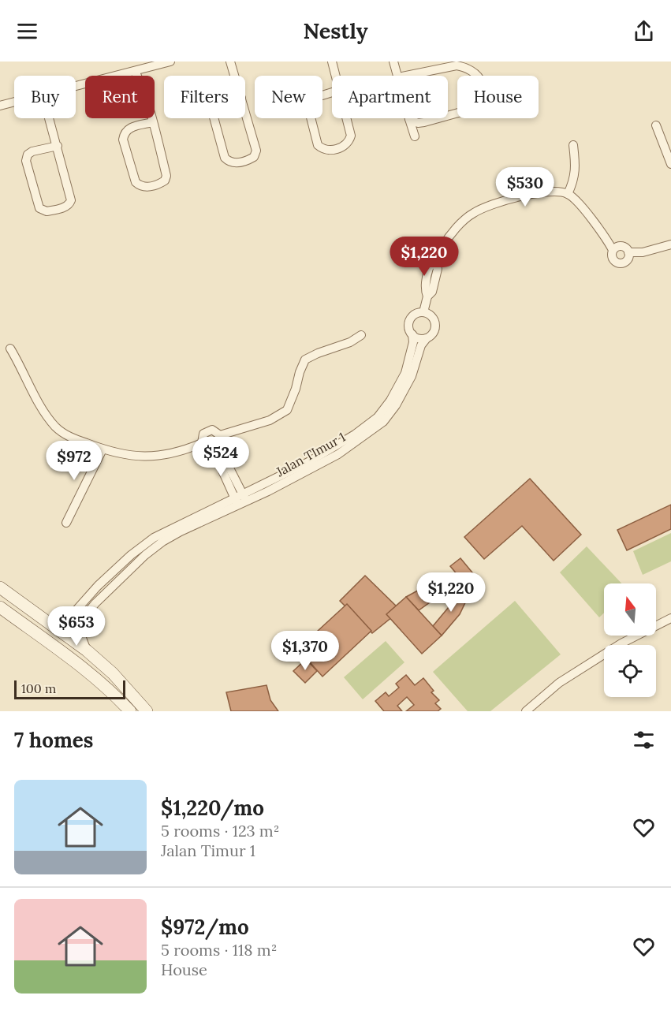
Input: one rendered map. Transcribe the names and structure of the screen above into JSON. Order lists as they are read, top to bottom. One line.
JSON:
{"streets":{"street":["Jalan TImur 1"]},"scale_bar":"100 m","north":"top","page":{"header":"Nestly","chip":["Buy","Rent","Filters","New","Apartment","House"],"price":["$530","$1,220","$524","$972","$1,220","$653","$1,370"],"scale":"100 m","heading":"7 homes","list":[{"name":"$1,220/mo","note":"5 rooms · 123 m² · Jalan Timur 1"},{"name":"$972/mo","note":"5 rooms · 118 m² · House"}]}}
